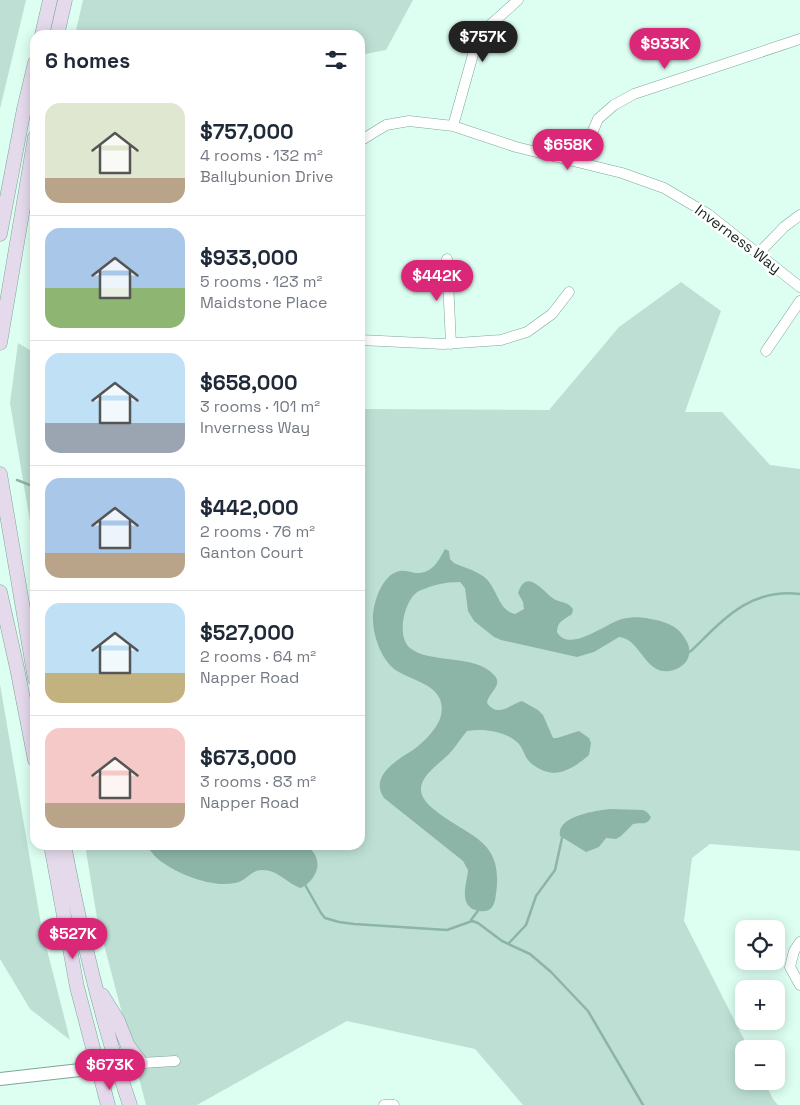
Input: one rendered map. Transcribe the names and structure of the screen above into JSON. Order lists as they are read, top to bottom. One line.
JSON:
{"streets":{"street":["Inverness Way"]},"page":{"price":["$757K","$933K","$658K","$442K","$527K","$673K"],"heading":"6 homes","list":[{"name":"$757,000","note":"4 rooms · 132 m² · Ballybunion Drive"},{"name":"$933,000","note":"5 rooms · 123 m² · Maidstone Place"},{"name":"$658,000","note":"3 rooms · 101 m² · Inverness Way"},{"name":"$442,000","note":"2 rooms · 76 m² · Ganton Court"},{"name":"$527,000","note":"2 rooms · 64 m² · Napper Road"},{"name":"$673,000","note":"3 rooms · 83 m² · Napper Road"}],"map_buttons":["+","−"]}}
